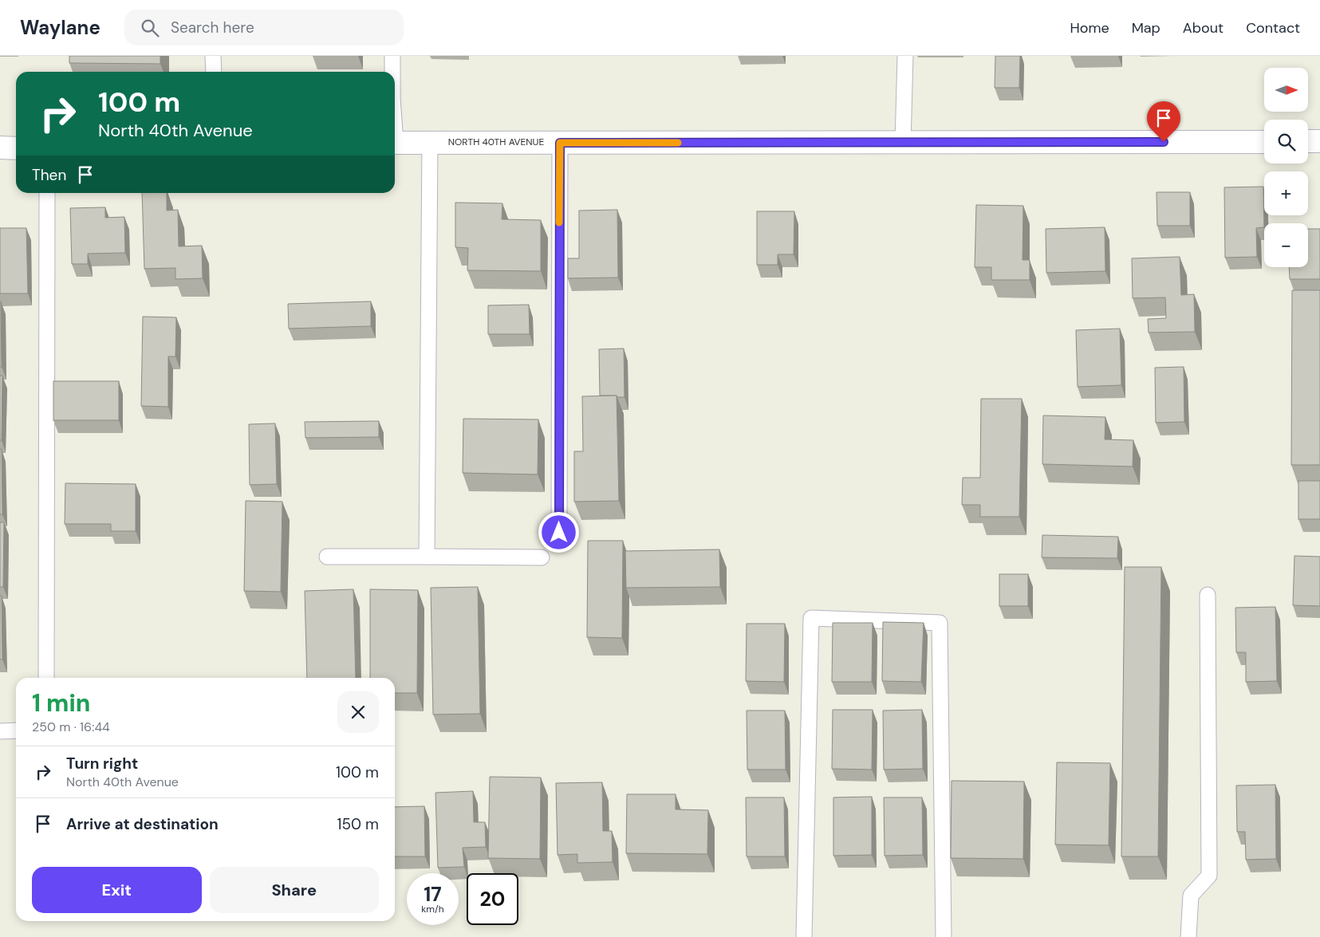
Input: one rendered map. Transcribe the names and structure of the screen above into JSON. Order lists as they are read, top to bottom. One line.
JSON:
{"streets":{"street":["NORTH 40TH AVENUE"]},"north":"right","page":{"header":"Waylane","search":"Search here","nav":["Home","Map","About","Contact"],"map_buttons":["+","−"],"turn":["100 m","North 40th Avenue"],"then":"Then","heading":["1 min","250 m · 16:44"],"list":[{"name":"Turn right","note":"North 40th Avenue","value":"100 m"},{"name":"Arrive at destination","value":"150 m"}],"buttons":["Exit","Share"],"speed":"17 km/h","limit":"20"}}
